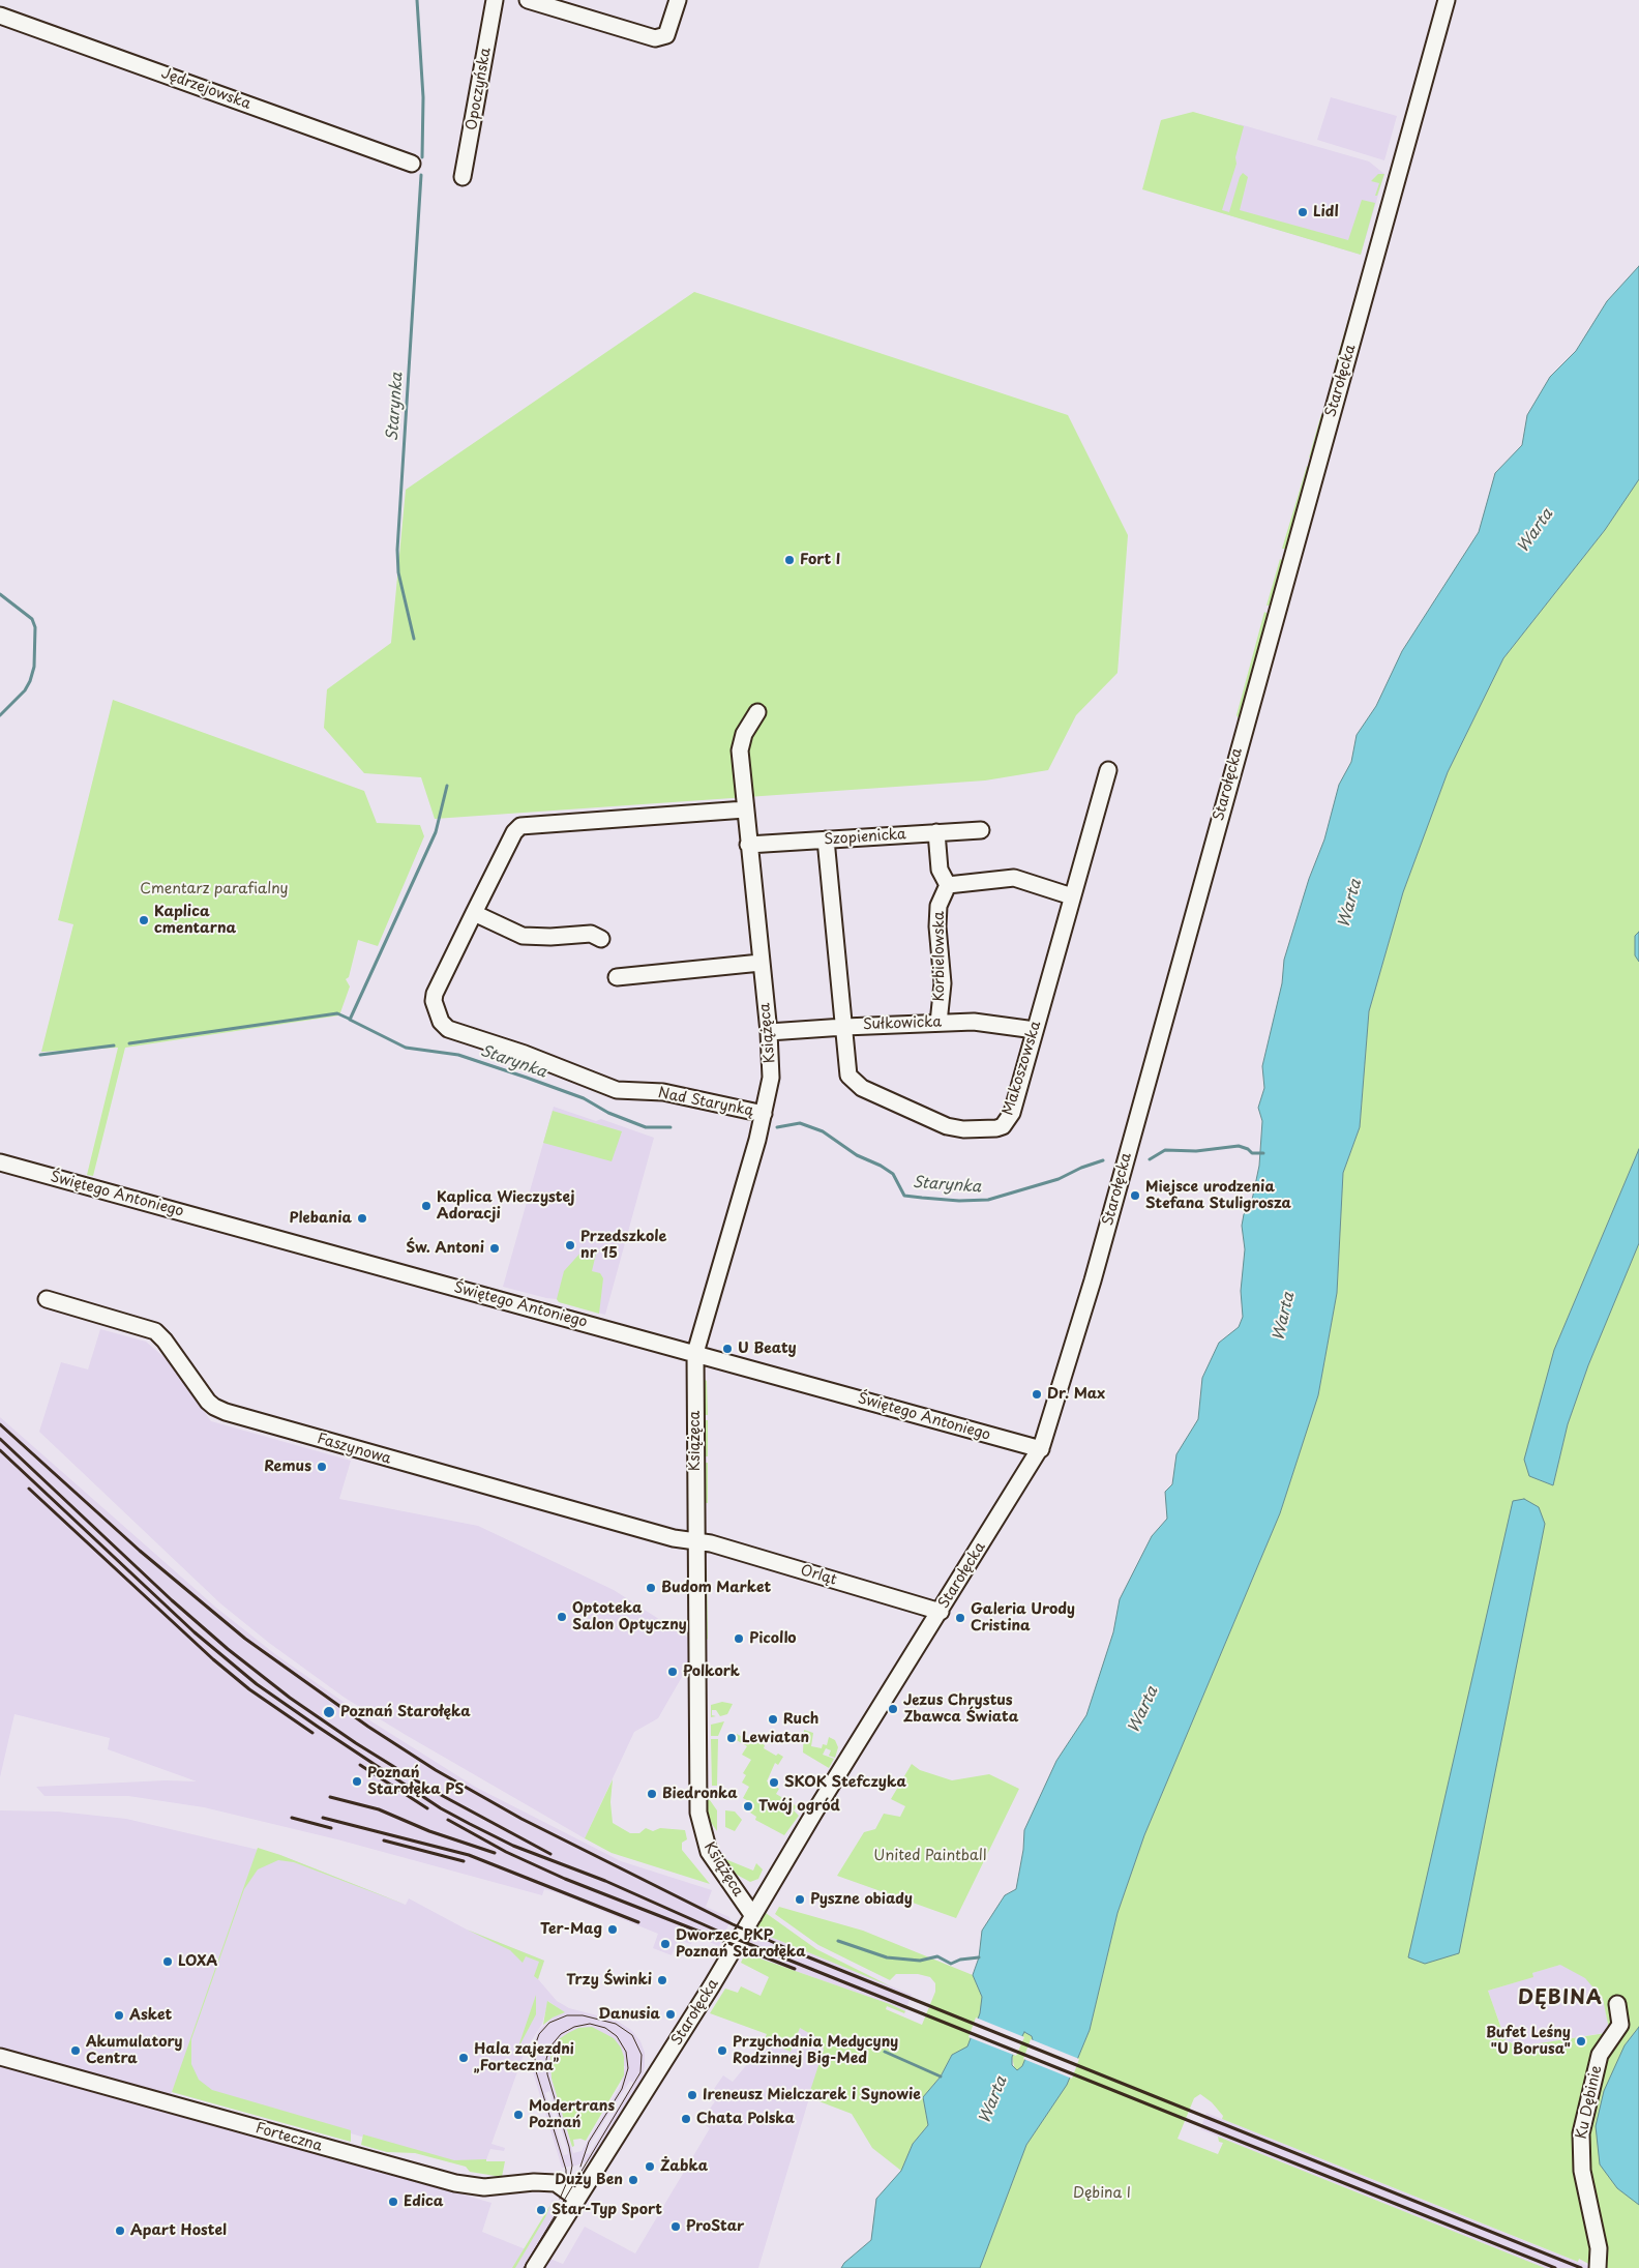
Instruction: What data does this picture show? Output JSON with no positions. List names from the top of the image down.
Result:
{
  "streets": {
    "street": [
      "Jędrzejowska",
      "Opoczyńska",
      "Starołęcka",
      "Szopienicka",
      "Korbielowska",
      "Sułkowicka",
      "Książęca",
      "Makoszowska",
      "Nad Starynką",
      "Świętego Antoniego",
      "Faszynowa",
      "Orląt",
      "Ku Dębinie",
      "Forteczna"
    ]
  },
  "crossings": [
    ["Starołęcka", "Książęca"],
    ["Starołęcka", "Świętego Antoniego"],
    ["Starołęcka", "Orląt"],
    ["Starołęcka", "Forteczna"],
    ["Szopienicka", "Książęca"],
    ["Szopienicka", "Makoszowska"],
    ["Korbielowska", "Sułkowicka"],
    ["Sułkowicka", "Książęca"],
    ["Sułkowicka", "Makoszowska"],
    ["Książęca", "Nad Starynką"],
    ["Książęca", "Świętego Antoniego"],
    ["Książęca", "Faszynowa"],
    ["Książęca", "Orląt"],
    ["Faszynowa", "Orląt"]
  ],
  "districts": ["DĘBINA"],
  "water": ["Starynka", "Warta"],
  "parks": ["Cmentarz parafialny", "United Paintball", "Dębina I"],
  "places": [
    "Lidl",
    "Fort I",
    "Kaplica cmentarna",
    "Miejsce urodzenia Stefana Stuligrosza",
    "Kaplica Wieczystej Adoracji",
    "Plebania",
    "Przedszkole nr 15",
    "Św. Antoni",
    "U Beaty",
    "Dr. Max",
    "Remus",
    "Budom Market",
    "Optoteka Salon Optyczny",
    "Galeria Urody Cristina",
    "Picollo",
    "Polkork",
    "Jezus Chrystus Zbawca Świata",
    "Poznań Starołęka",
    "Ruch",
    "Lewiatan",
    "Poznań Starołęka PS",
    "SKOK Stefczyka",
    "Biedronka",
    "Twój ogród",
    "Pyszne obiady",
    "Ter-Mag",
    "Dworzec PKP Poznań Starołęka",
    "LOXA",
    "Trzy Świnki",
    "Danusia",
    "Asket",
    "Bufet Leśny \"U Borusa\"",
    "Akumulatory Centra",
    "Przychodnia Medycyny Rodzinnej Big-Med",
    "Hala zajezdni „Forteczna”",
    "Ireneusz Mielczarek i Synowie",
    "Modertrans Poznań",
    "Chata Polska",
    "Żabka",
    "Duży Ben",
    "Edica",
    "Star-Typ Sport",
    "ProStar",
    "Apart Hostel"
  ]
}
